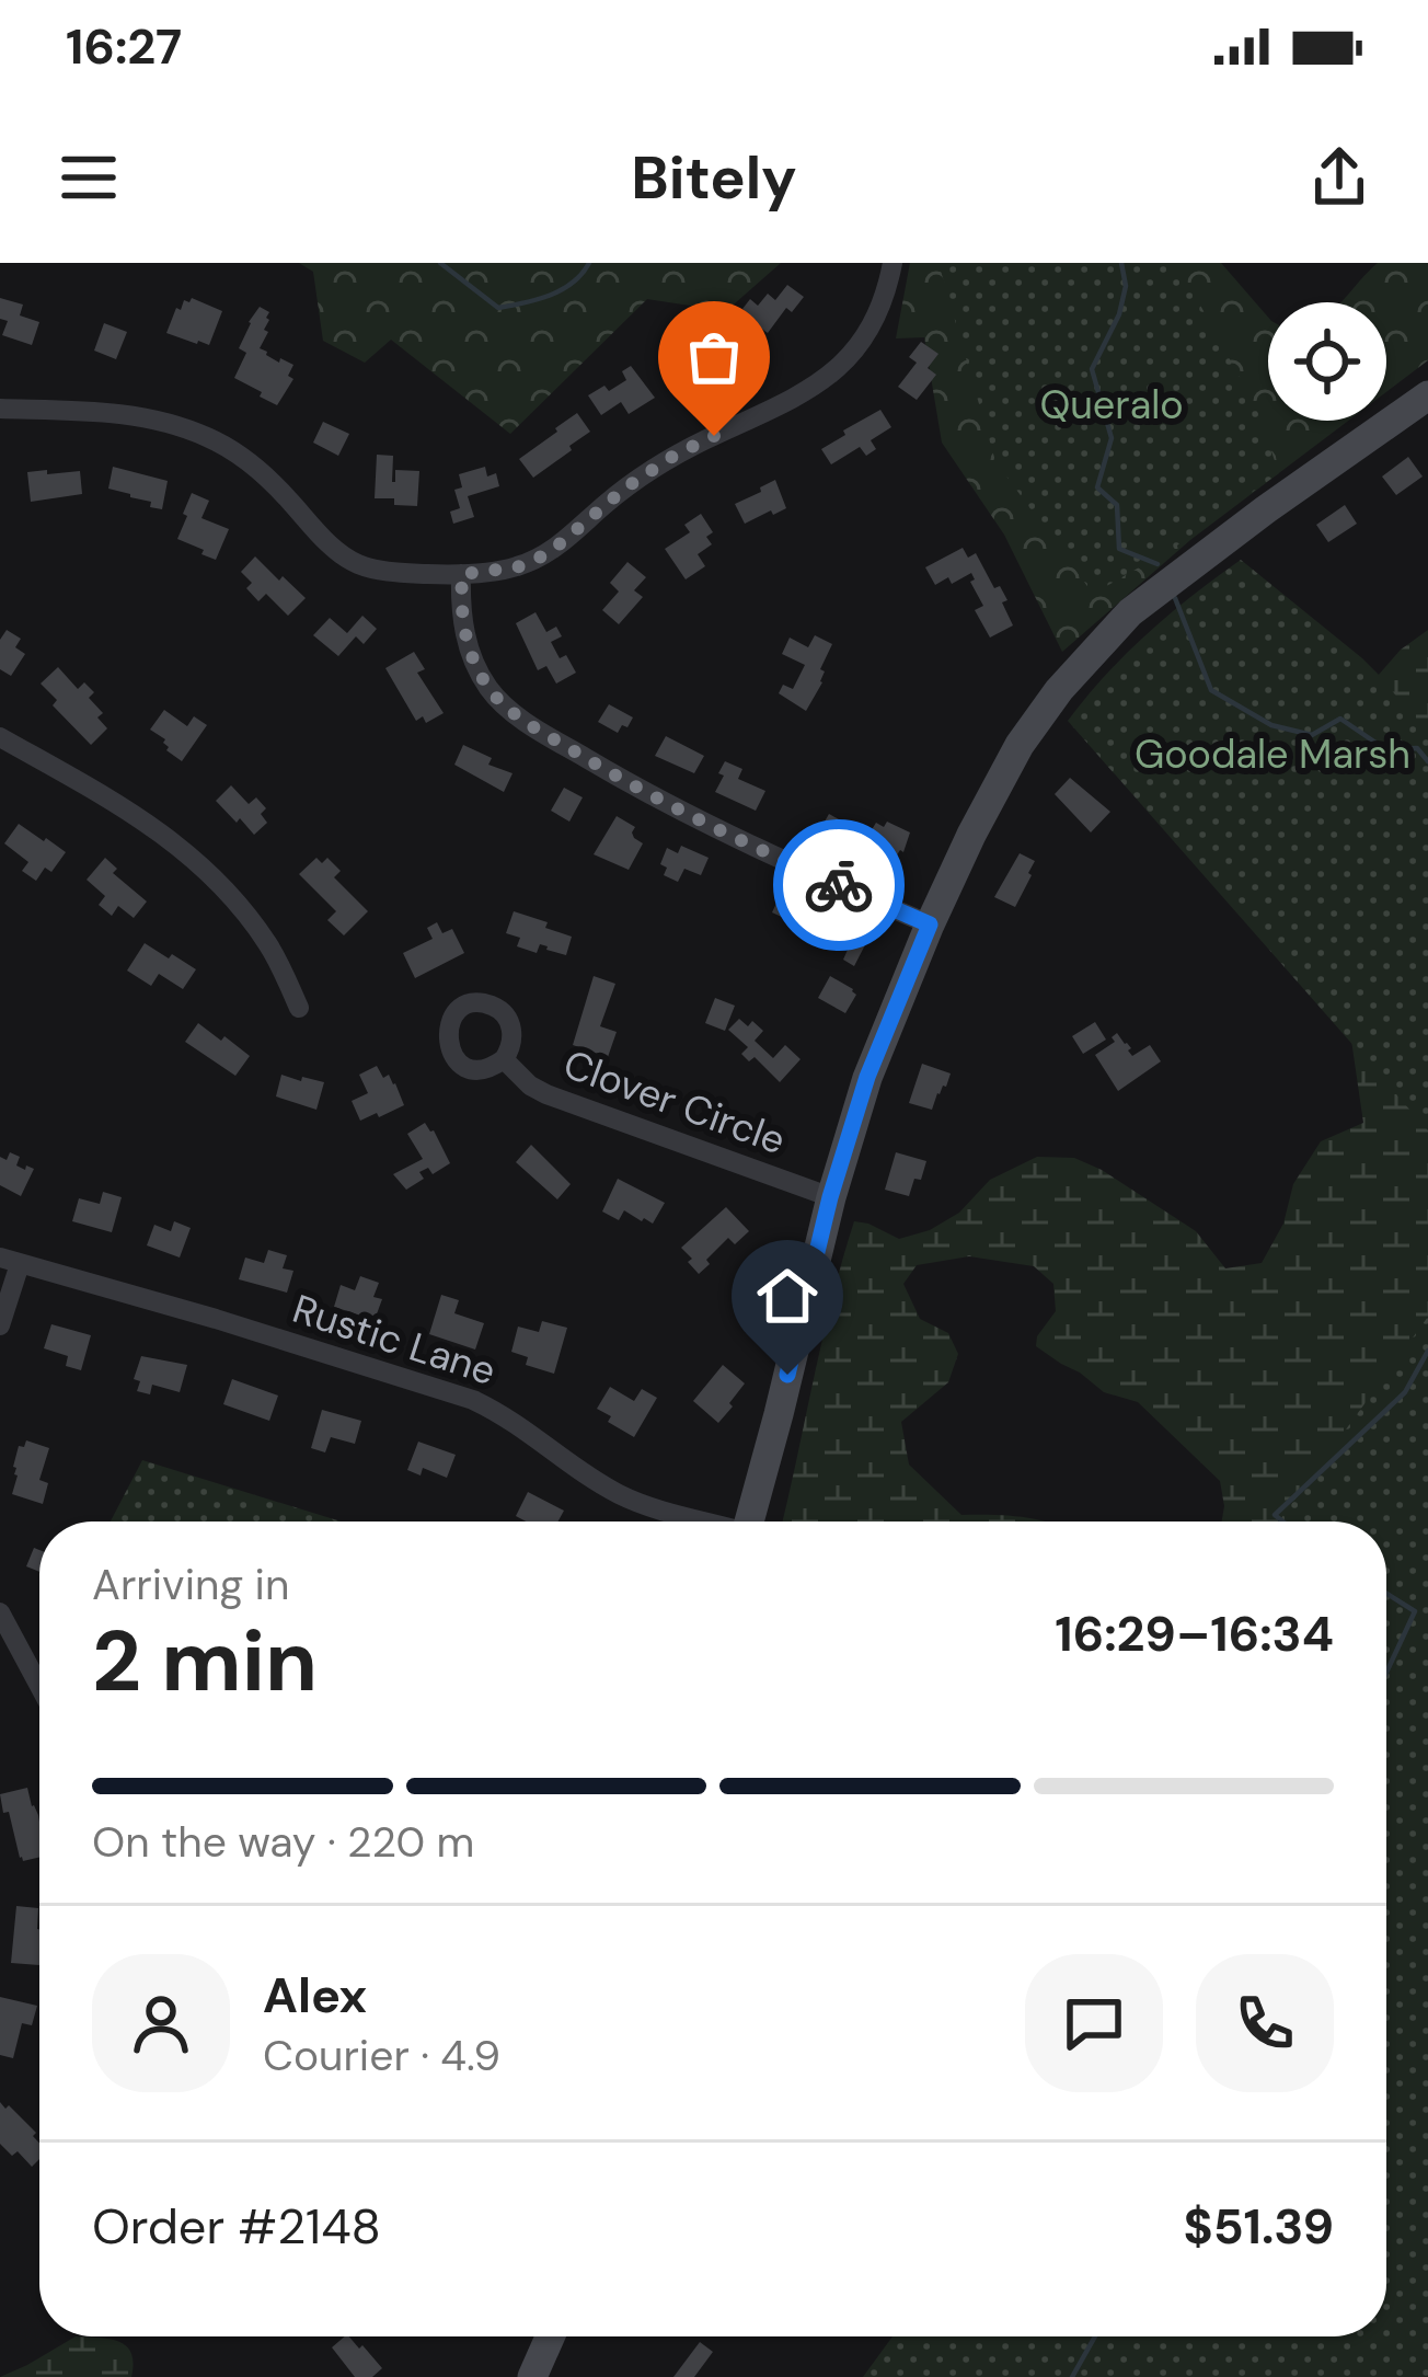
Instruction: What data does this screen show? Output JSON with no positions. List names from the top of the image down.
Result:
{
  "streets": {
    "street": ["Clover Circle", "Rustic Lane"]
  },
  "parks": ["Queralo", "Goodale Marsh"],
  "page": {
    "status": "16:27",
    "header": "Bitely",
    "heading": ["2 min", "Arriving in", "16:29–16:34"],
    "panel": [
      "Alex",
      "Courier · 4.9",
      "Order #2148",
      "$51.39"
    ],
    "bar": "On the way · 220 m"
  }
}
